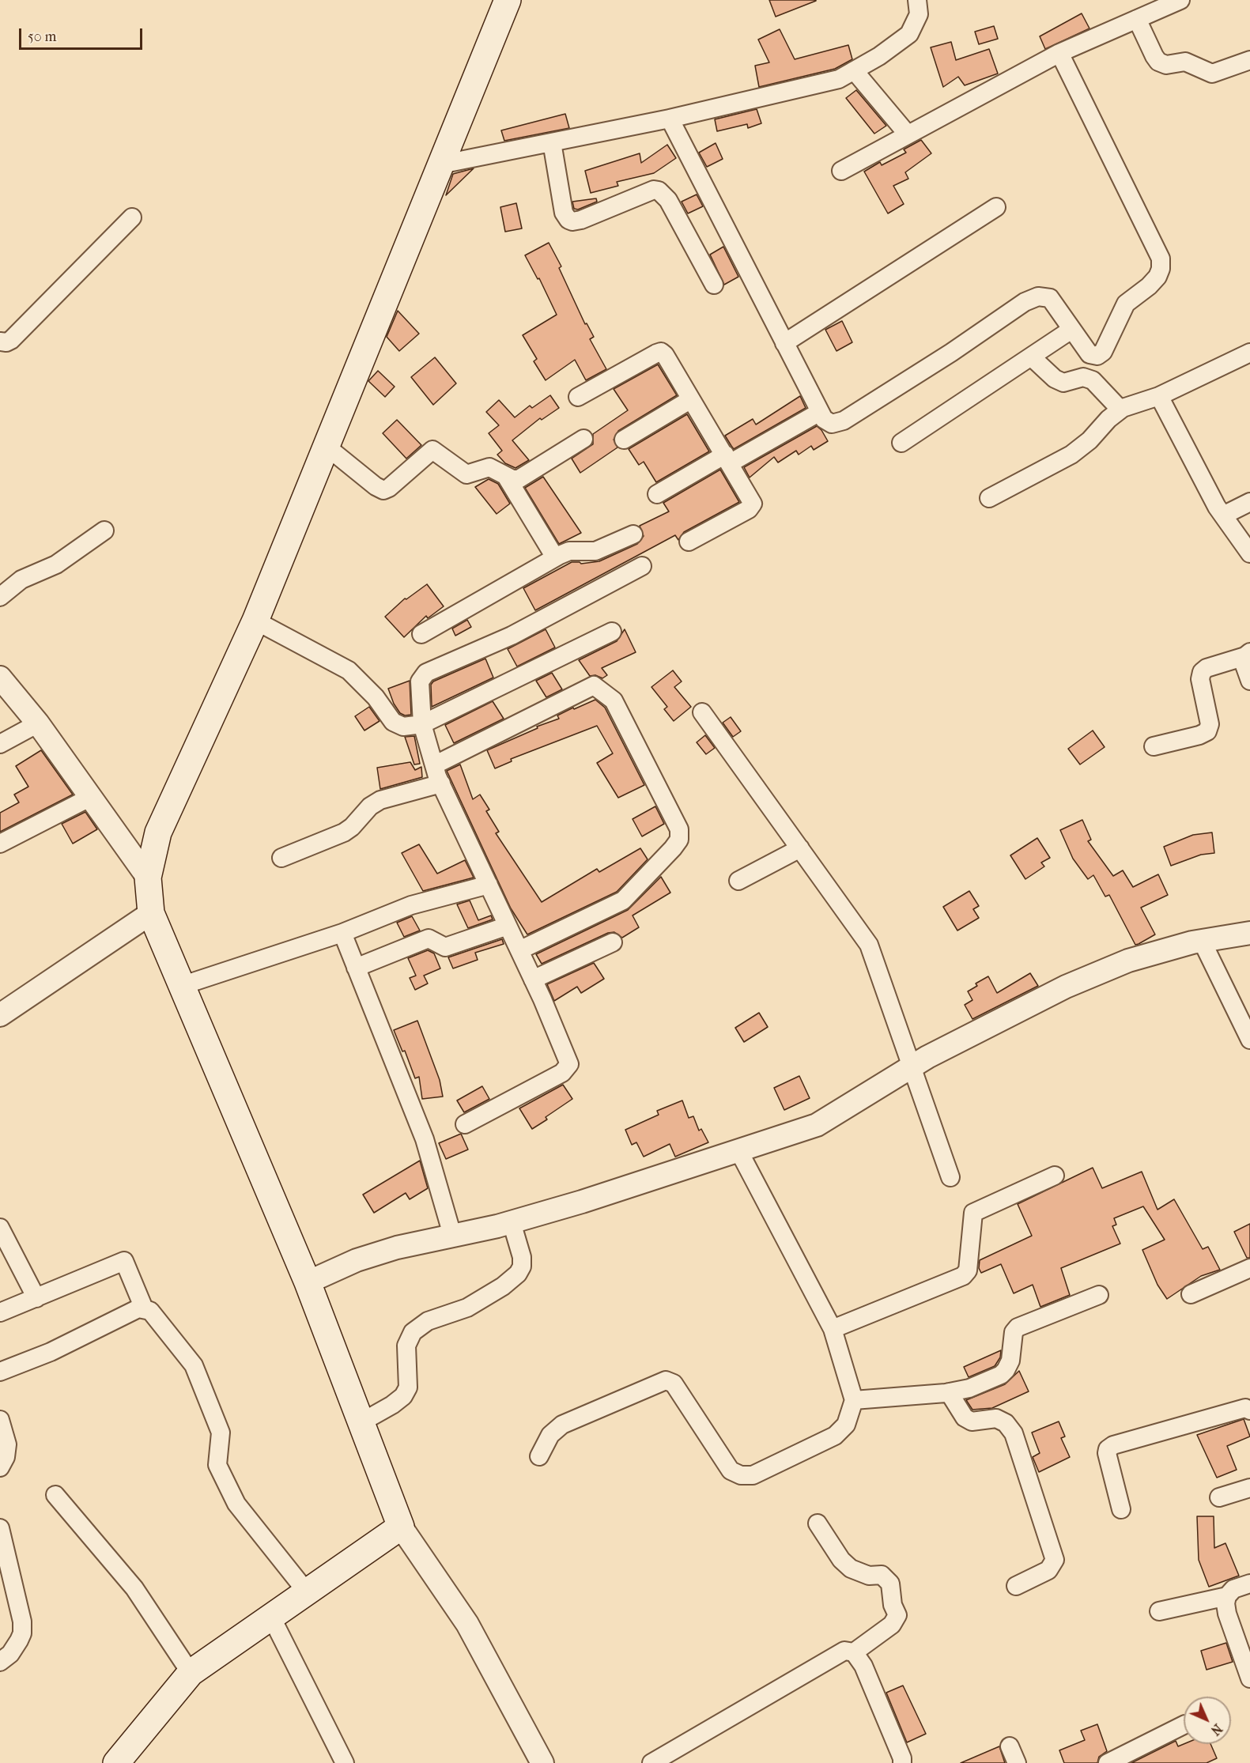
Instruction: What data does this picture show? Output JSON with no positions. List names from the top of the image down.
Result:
{
  "scale_bar": "50 m",
  "north": "bottom right"
}
